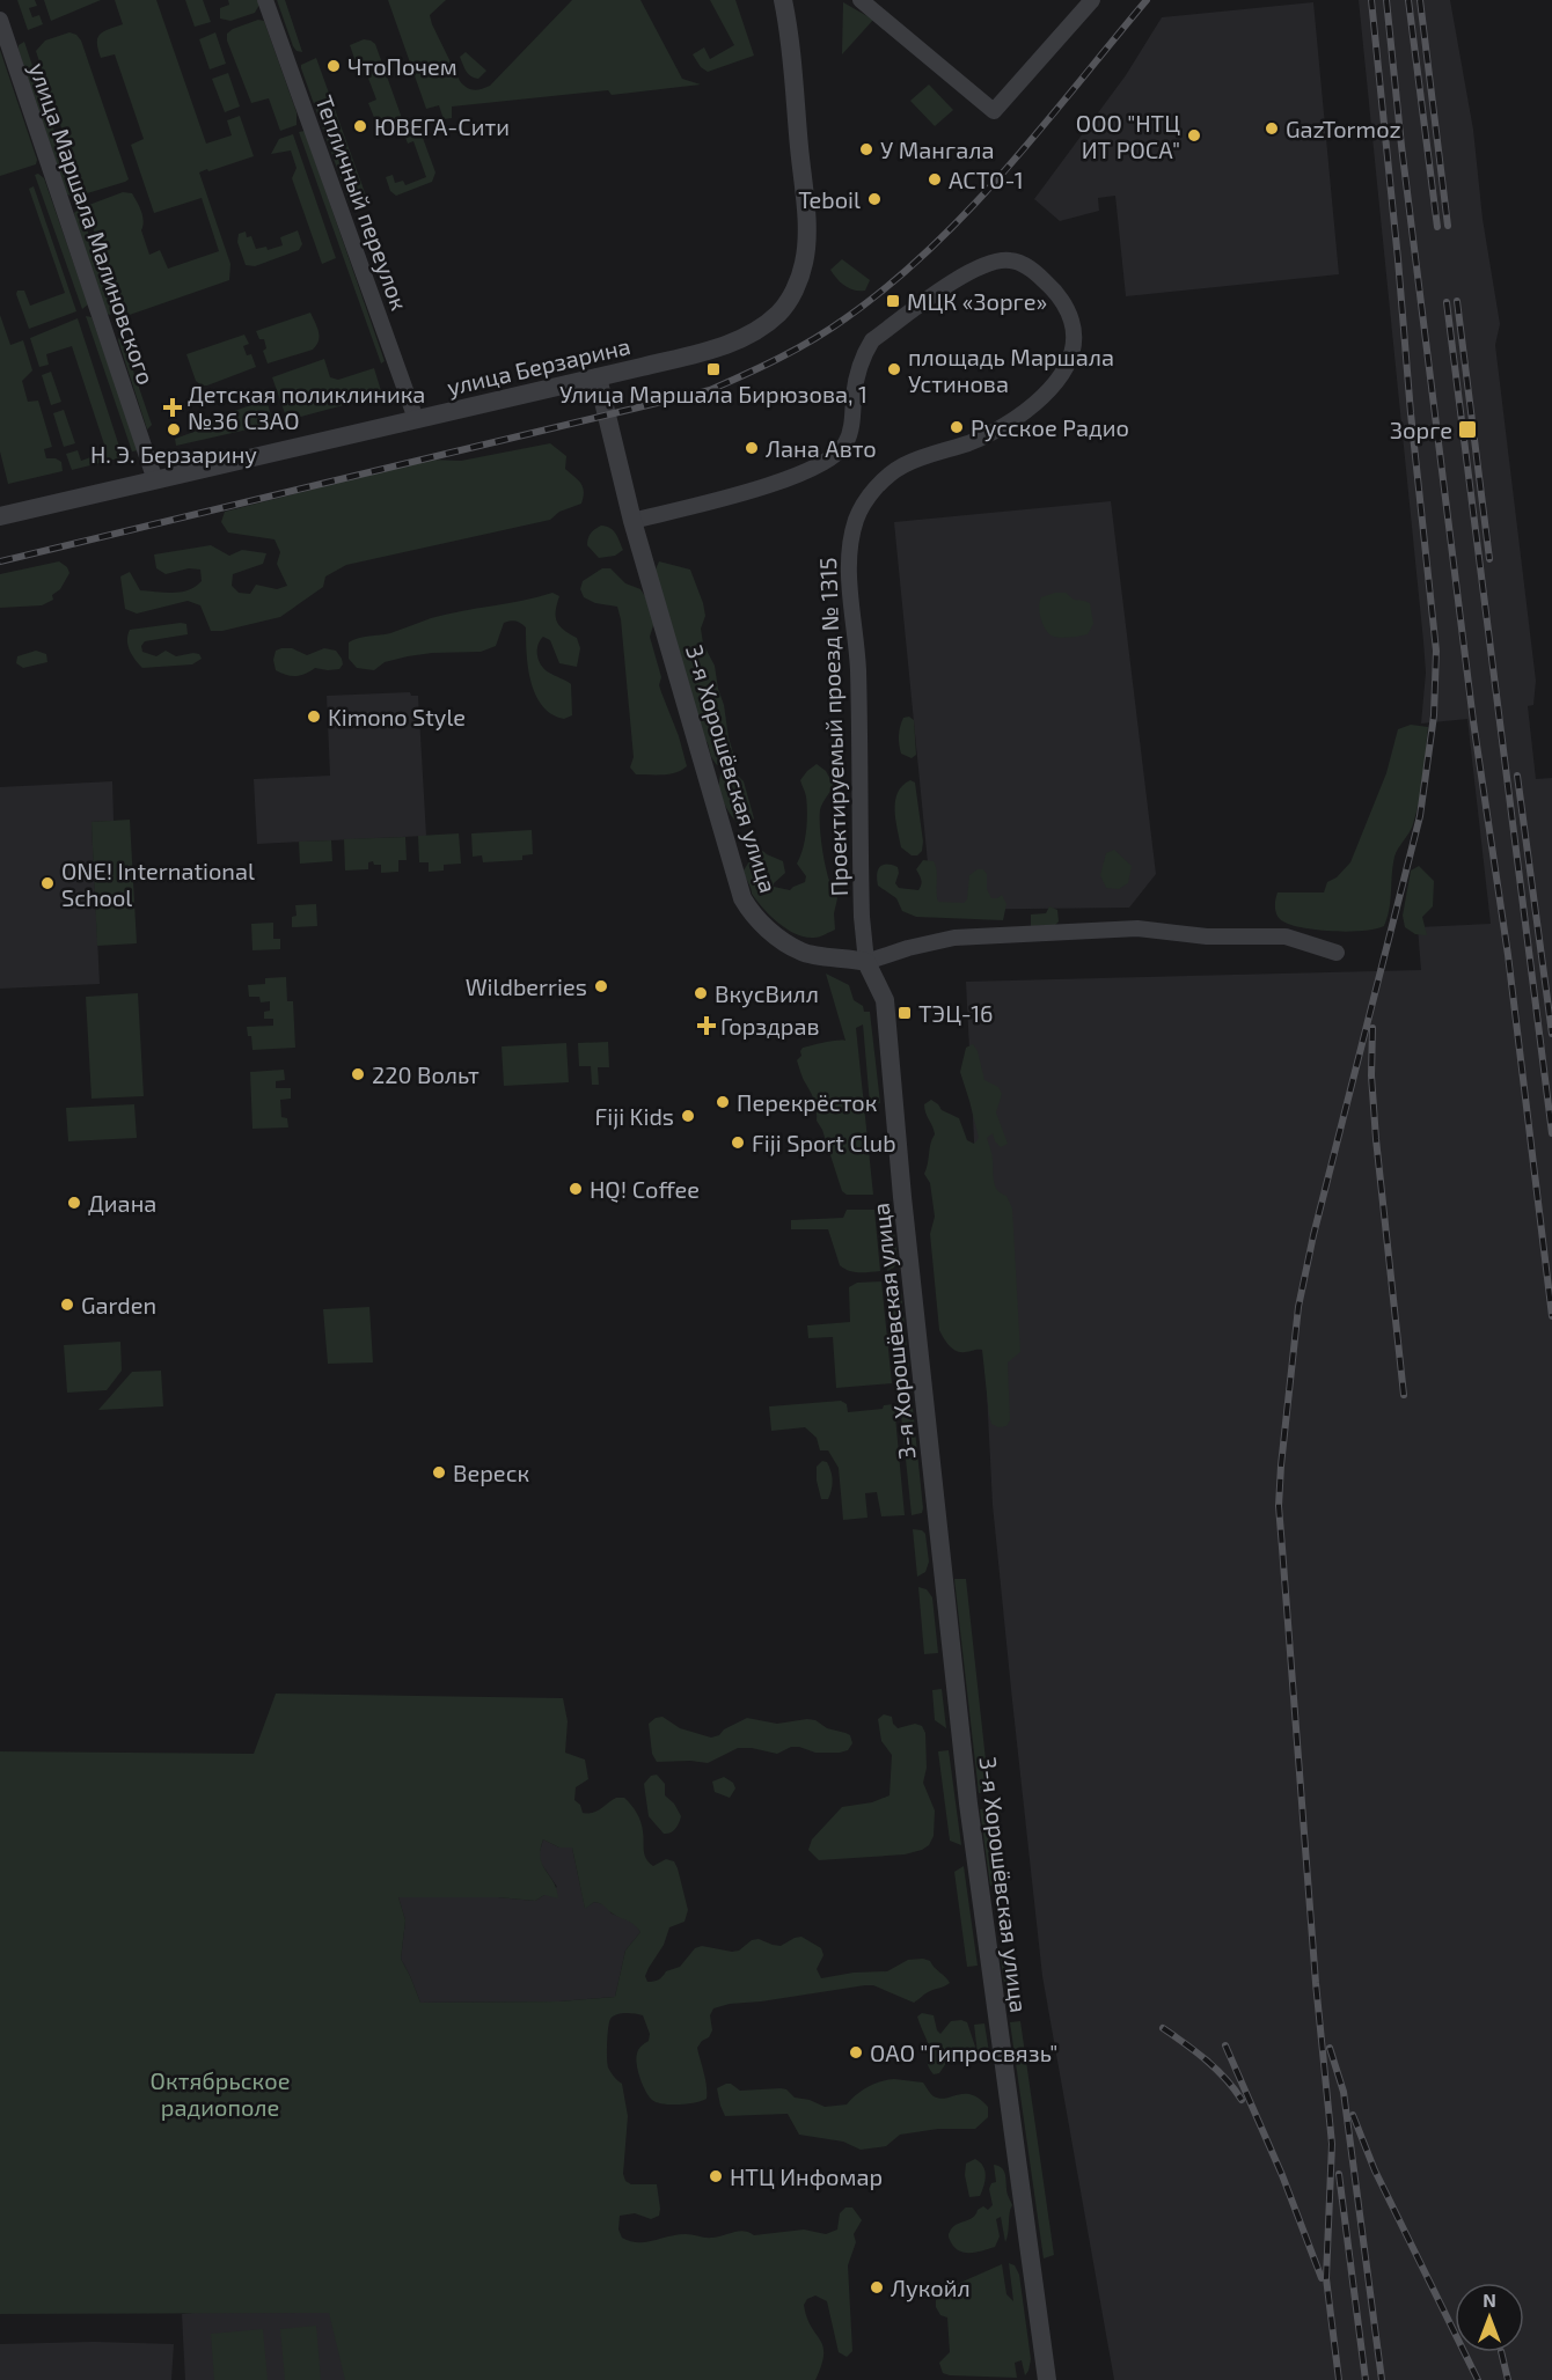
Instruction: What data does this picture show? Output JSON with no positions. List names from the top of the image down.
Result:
{
  "streets": {
    "street": [
      "Тепличный переулок",
      "улица Маршала Малиновского",
      "улица Берзарина",
      "Проектируемый проезд № 1315",
      "3-я Хорошёвская улица"
    ]
  },
  "crossings": [
    ["Тепличный переулок", "улица Берзарина"],
    ["улица Маршала Малиновского", "улица Берзарина"],
    ["улица Берзарина", "3-я Хорошёвская улица"],
    ["Проектируемый проезд № 1315", "3-я Хорошёвская улица"]
  ],
  "parks": ["Октябрьское радиополе"],
  "places": {
    "other": [
      "ЧтоПочем",
      "ЮВЕГА-Сити",
      "GazTormoz",
      "ООО \"НТЦ ИТ РОСА\"",
      "У Мангала",
      "АСТО-1",
      "Teboil",
      "площадь Маршала Устинова",
      "Русское Радио",
      "Н. Э. Берзарину",
      "Лана Авто",
      "Kimono Style",
      "ONE! International School",
      "Wildberries",
      "ВкусВилл",
      "220 Вольт",
      "Перекрёсток",
      "Fiji Kids",
      "Fiji Sport Club",
      "HQ! Coffee",
      "Диана",
      "Garden",
      "Вереск",
      "ОАО \"Гипросвязь\"",
      "НТЦ Инфомар",
      "Лукойл"
    ],
    "transit": [
      "МЦК «Зорге»",
      "Улица Маршала Бирюзова, 1",
      "Зорге",
      "ТЭЦ-16"
    ],
    "health": ["Детская поликлиника №36 СЗАО", "Горздрав"]
  },
  "north": "top"
}
